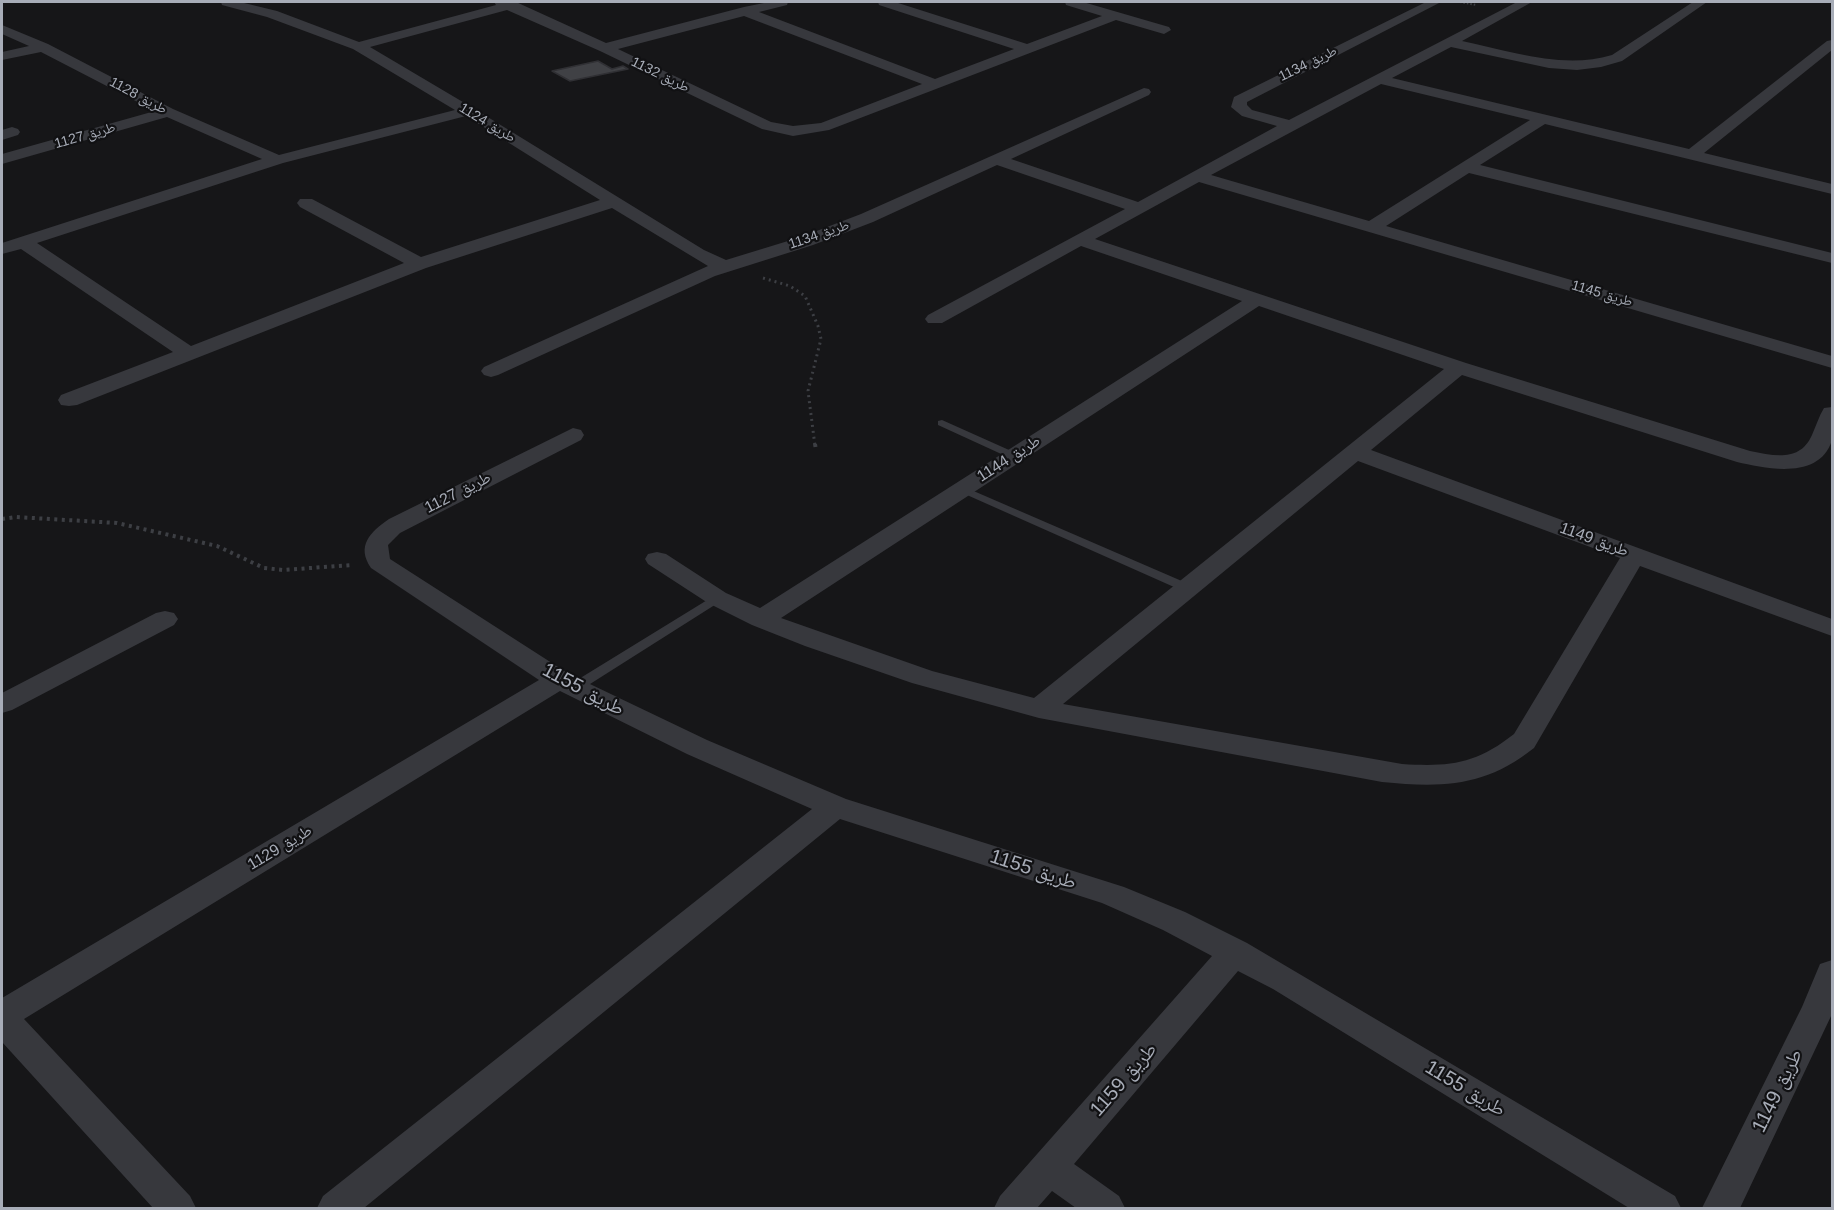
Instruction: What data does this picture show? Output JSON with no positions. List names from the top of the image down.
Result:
{
  "streets": {
    "street": [
      "طريق 1134",
      "طريق 1132",
      "طريق 1128",
      "طريق 1124",
      "طريق 1127",
      "طريق 1145",
      "طريق 1144",
      "طريق 1149",
      "طريق 1155",
      "طريق 1129",
      "طريق 1159"
    ]
  },
  "crossings": [
    ["طريق 1134", "طريق 1124"],
    ["طريق 1128", "طريق 1127"],
    ["طريق 1127", "طريق 1155"],
    ["طريق 1155", "طريق 1129"],
    ["طريق 1155", "طريق 1159"]
  ]
}
